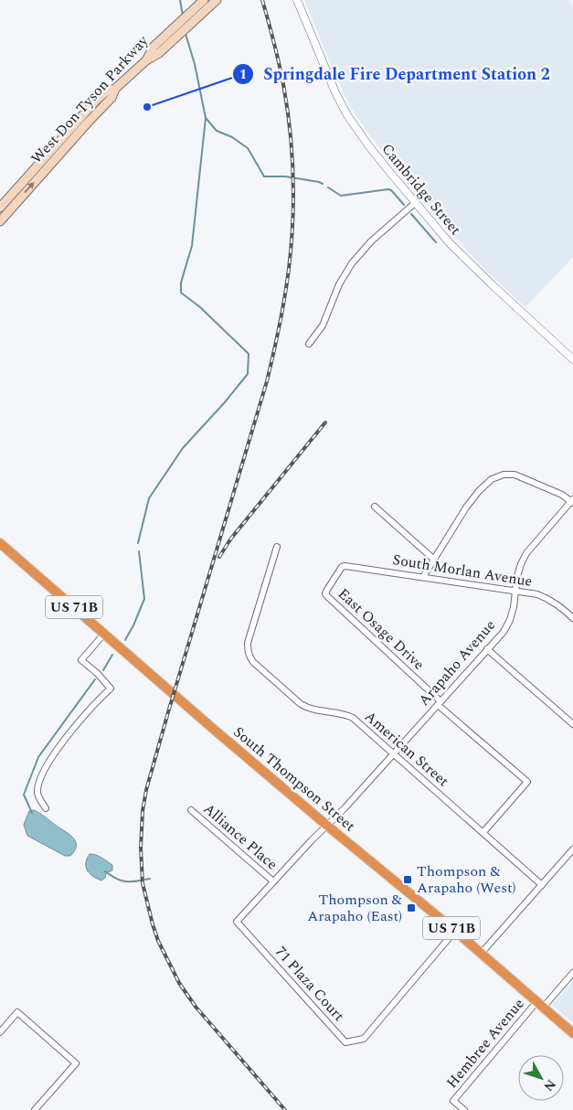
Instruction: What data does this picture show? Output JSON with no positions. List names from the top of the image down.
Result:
{
  "streets": {
    "highway": ["US 71B", "South Thompson Street"],
    "main road": ["West Don Tyson Parkway"],
    "street": [
      "Cambridge Street",
      "South Morlan Avenue",
      "East Osage Drive",
      "Arapaho Avenue",
      "American Street",
      "Alliance Place",
      "71 Plaza Court",
      "Hembree Avenue"
    ]
  },
  "crossings": [
    ["South Morlan Avenue", "East Osage Drive"],
    ["South Morlan Avenue", "Arapaho Avenue"],
    ["East Osage Drive", "Arapaho Avenue"],
    ["East Osage Drive", "American Street"],
    ["Arapaho Avenue", "American Street"],
    ["Arapaho Avenue", "South Thompson Street"],
    ["Arapaho Avenue", "71 Plaza Court"],
    ["South Thompson Street", "71 Plaza Court"],
    ["South Thompson Street", "Hembree Avenue"],
    ["Alliance Place", "71 Plaza Court"]
  ],
  "places": {
    "other": ["Springdale Fire Department Station 2"],
    "transit": ["Thompson & Arapaho (West)", "Thompson & Arapaho (East)"]
  },
  "north": "bottom right"
}
